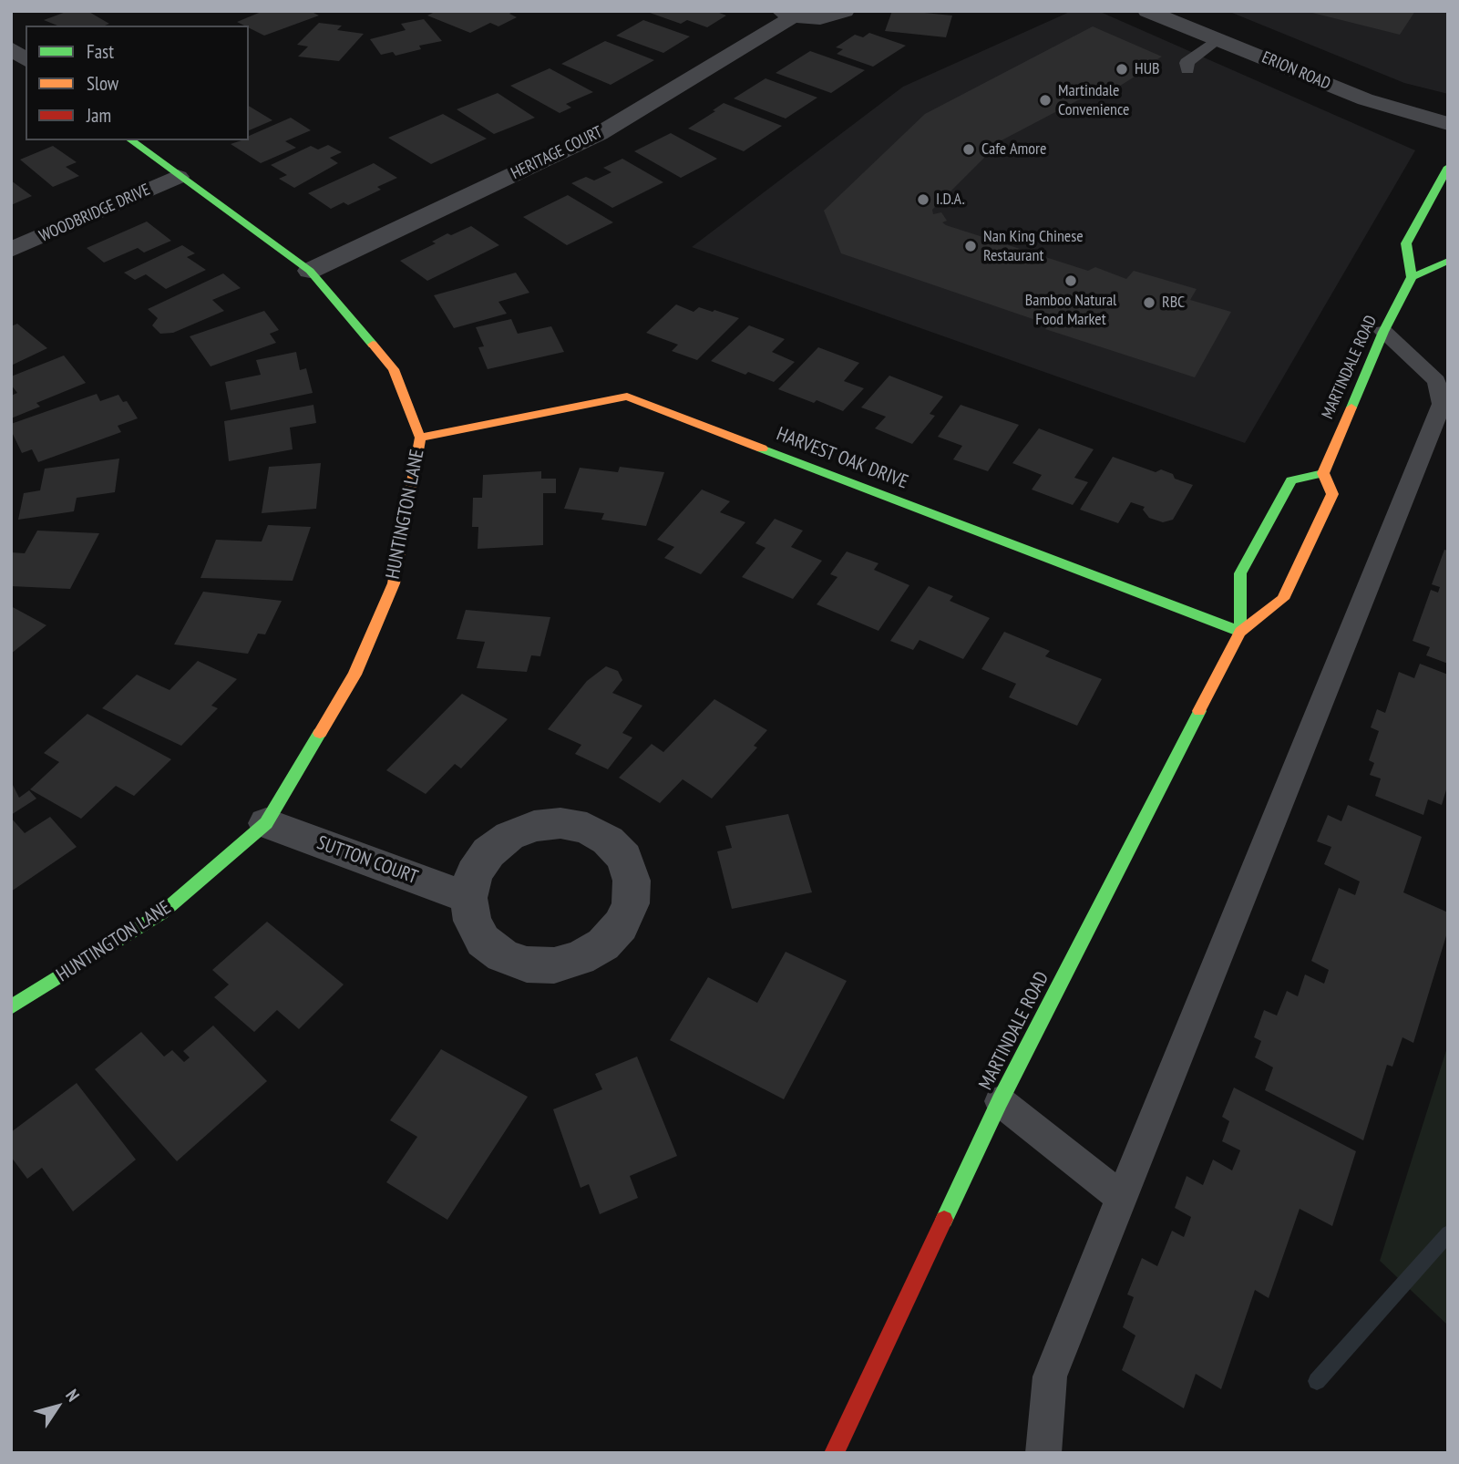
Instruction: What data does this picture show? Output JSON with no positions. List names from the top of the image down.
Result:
{
  "streets": {
    "street": [
      "ERION ROAD",
      "HERITAGE COURT",
      "WOODBRIDGE DRIVE",
      "MARTINDALE ROAD",
      "HARVEST OAK DRIVE",
      "HUNTINGTON LANE",
      "SUTTON COURT"
    ]
  },
  "crossings": [
    ["HERITAGE COURT", "HUNTINGTON LANE"],
    ["WOODBRIDGE DRIVE", "HUNTINGTON LANE"],
    ["MARTINDALE ROAD", "HARVEST OAK DRIVE"],
    ["HARVEST OAK DRIVE", "HUNTINGTON LANE"],
    ["HUNTINGTON LANE", "SUTTON COURT"]
  ],
  "places": [
    "HUB",
    "Martindale Convenience",
    "Cafe Amore",
    "I.D.A.",
    "Nan King Chinese Restaurant",
    "Bamboo Natural Food Market",
    "RBC"
  ],
  "legend": ["Fast", "Slow", "Jam"],
  "north": "top right"
}
